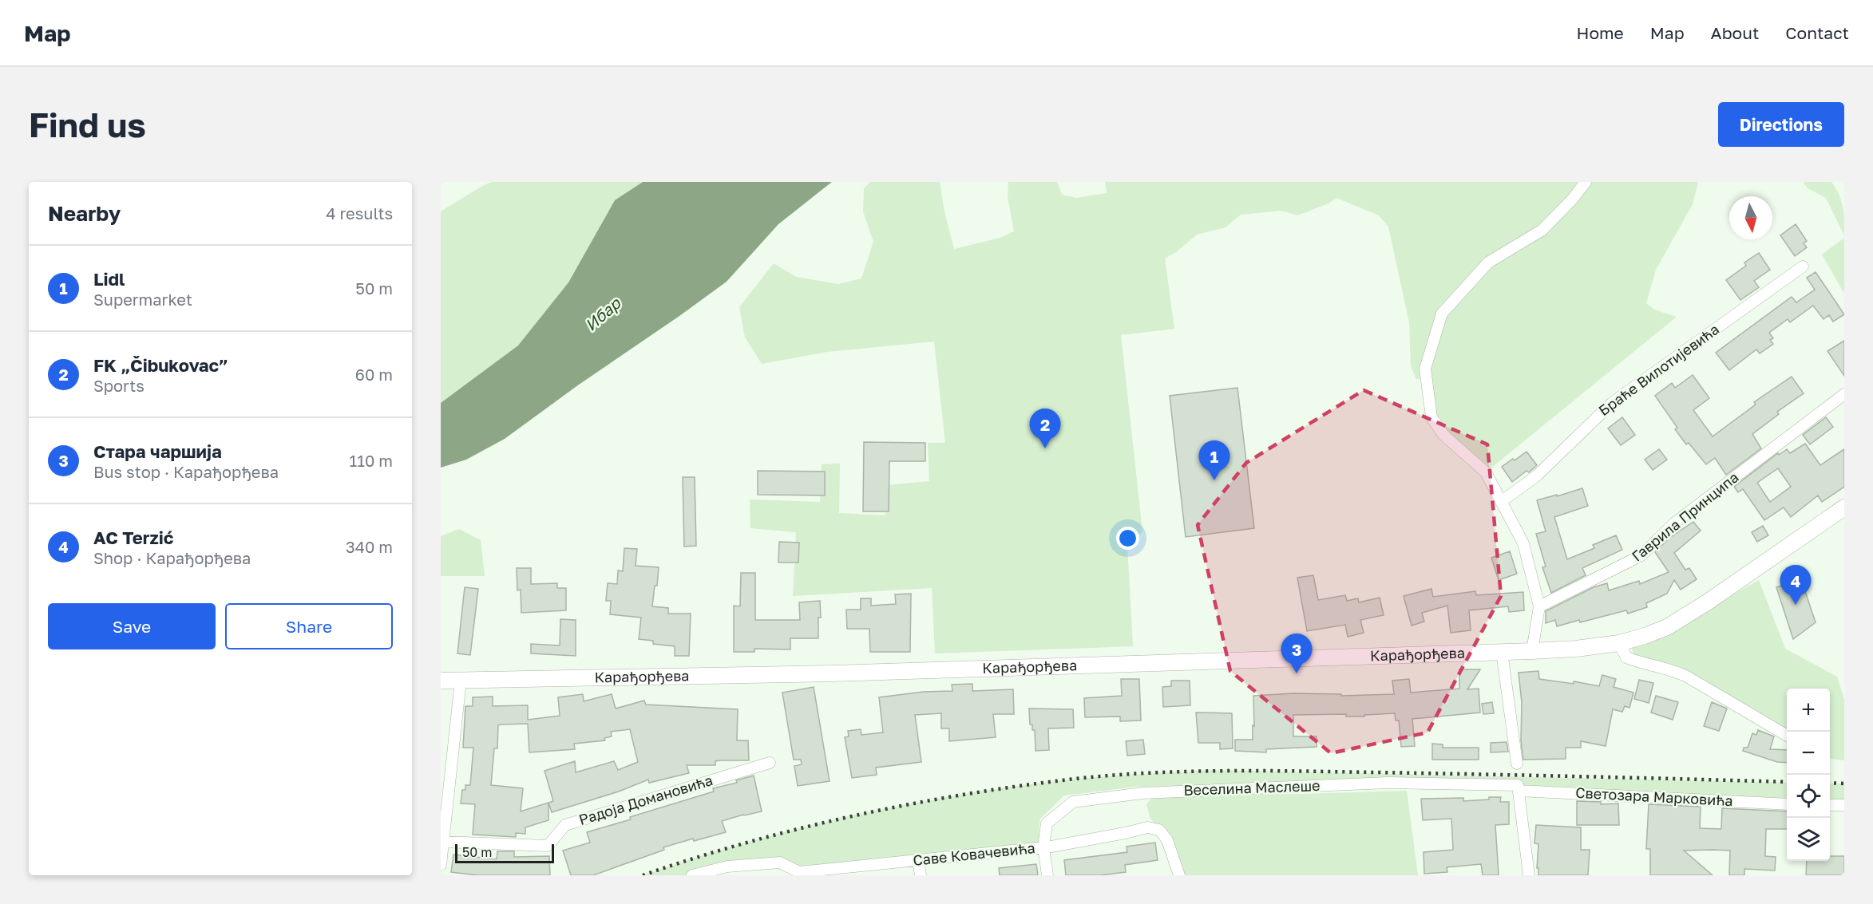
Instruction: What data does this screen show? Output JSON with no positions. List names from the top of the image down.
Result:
{
  "streets": {
    "street": [
      "Браће Вилотијевића",
      "Гаврила Принципа",
      "Карађорђева",
      "Веселина Маслеше",
      "Светозара Марковића",
      "Радоја Домановића",
      "Саве Ковачевића"
    ]
  },
  "crossings": [
    ["Веселина Маслеше", "Светозара Марковића"],
    ["Веселина Маслеше", "Саве Ковачевића"]
  ],
  "water": ["Ибар"],
  "scale_bar": "50 m",
  "north": "bottom",
  "page": {
    "header": "Map",
    "nav": [
      "Home",
      "Map",
      "About",
      "Contact"
    ],
    "buttons": [
      "Directions",
      ["Save", "Share"]
    ],
    "title": "Find us",
    "heading": ["Nearby", "4 results"],
    "list": [
      {
        "mark": "1",
        "name": "Lidl",
        "note": "Supermarket",
        "value": "50 m"
      },
      {
        "mark": "2",
        "name": "FK „Čibukovac”",
        "note": "Sports",
        "value": "60 m"
      },
      {
        "mark": "3",
        "name": "Стара чаршија",
        "note": "Bus stop · Карађорђева",
        "value": "110 m"
      },
      {
        "mark": "4",
        "name": "AC Terzić",
        "note": "Shop · Карађорђева",
        "value": "340 m"
      }
    ],
    "pins": [
      "2",
      "1",
      "4",
      "3"
    ],
    "map_buttons": ["+", "−"],
    "scale": "50 m"
  }
}
